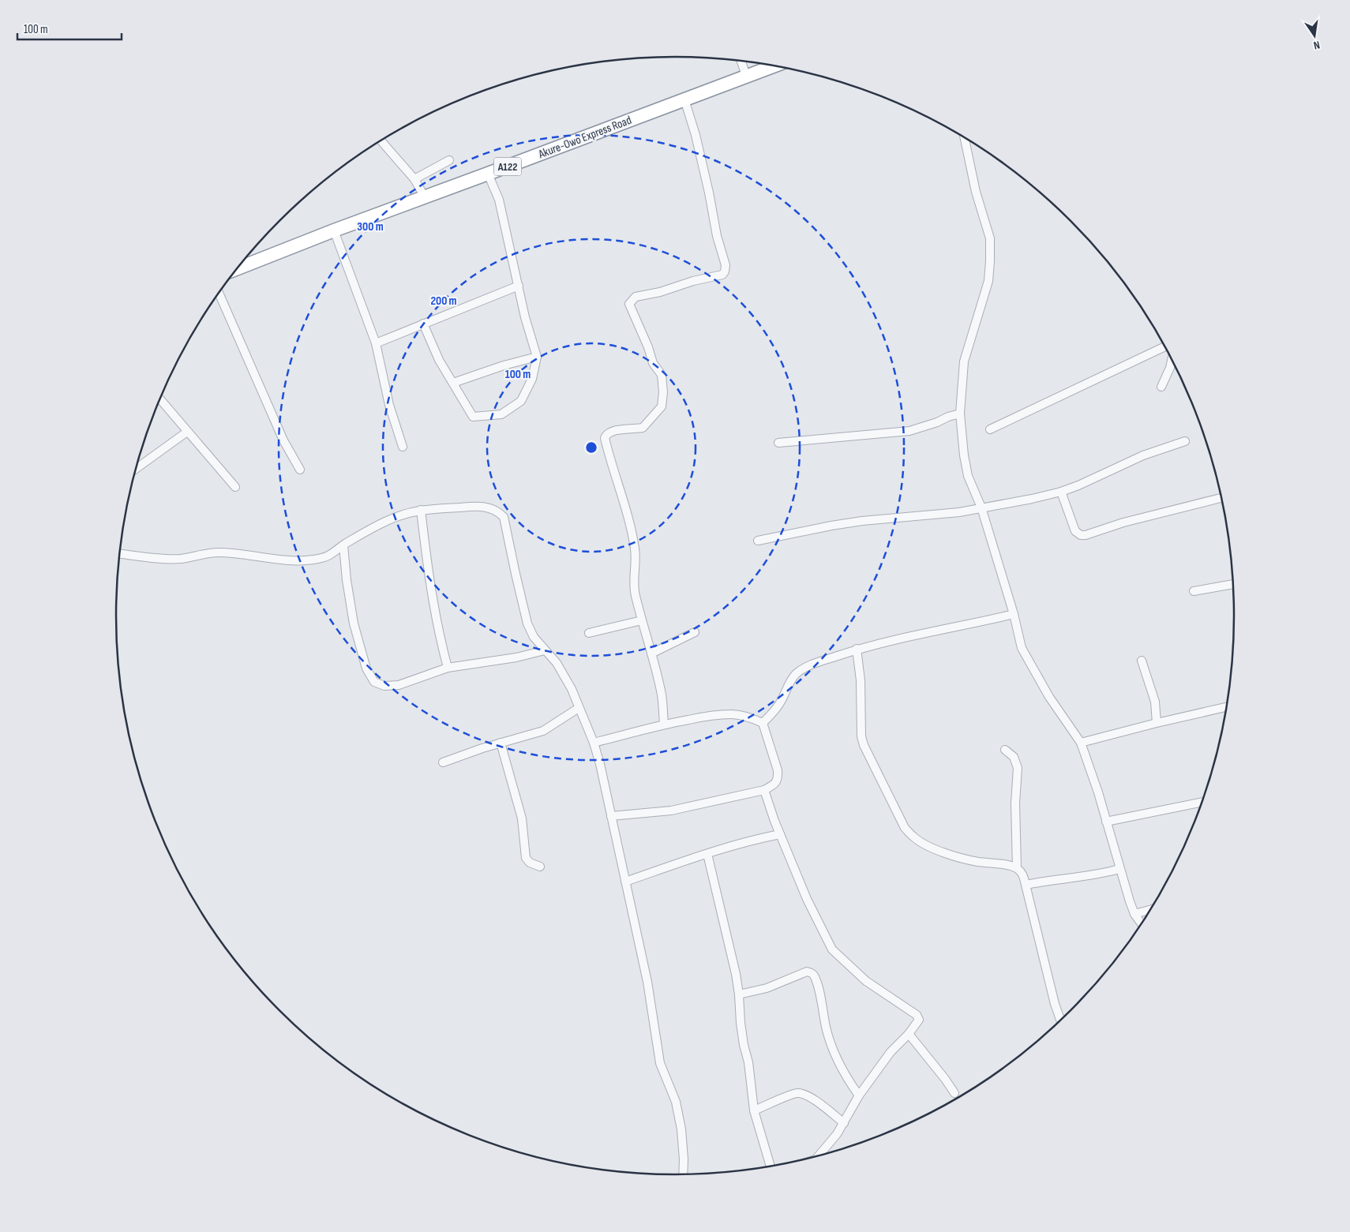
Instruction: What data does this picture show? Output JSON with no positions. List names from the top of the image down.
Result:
{
  "streets": {
    "highway": ["Akure-Owo Express Road", "A122"]
  },
  "scale_bar": "100 m",
  "north": "bottom",
  "rings": ["300 m", "200 m", "100 m"]
}
